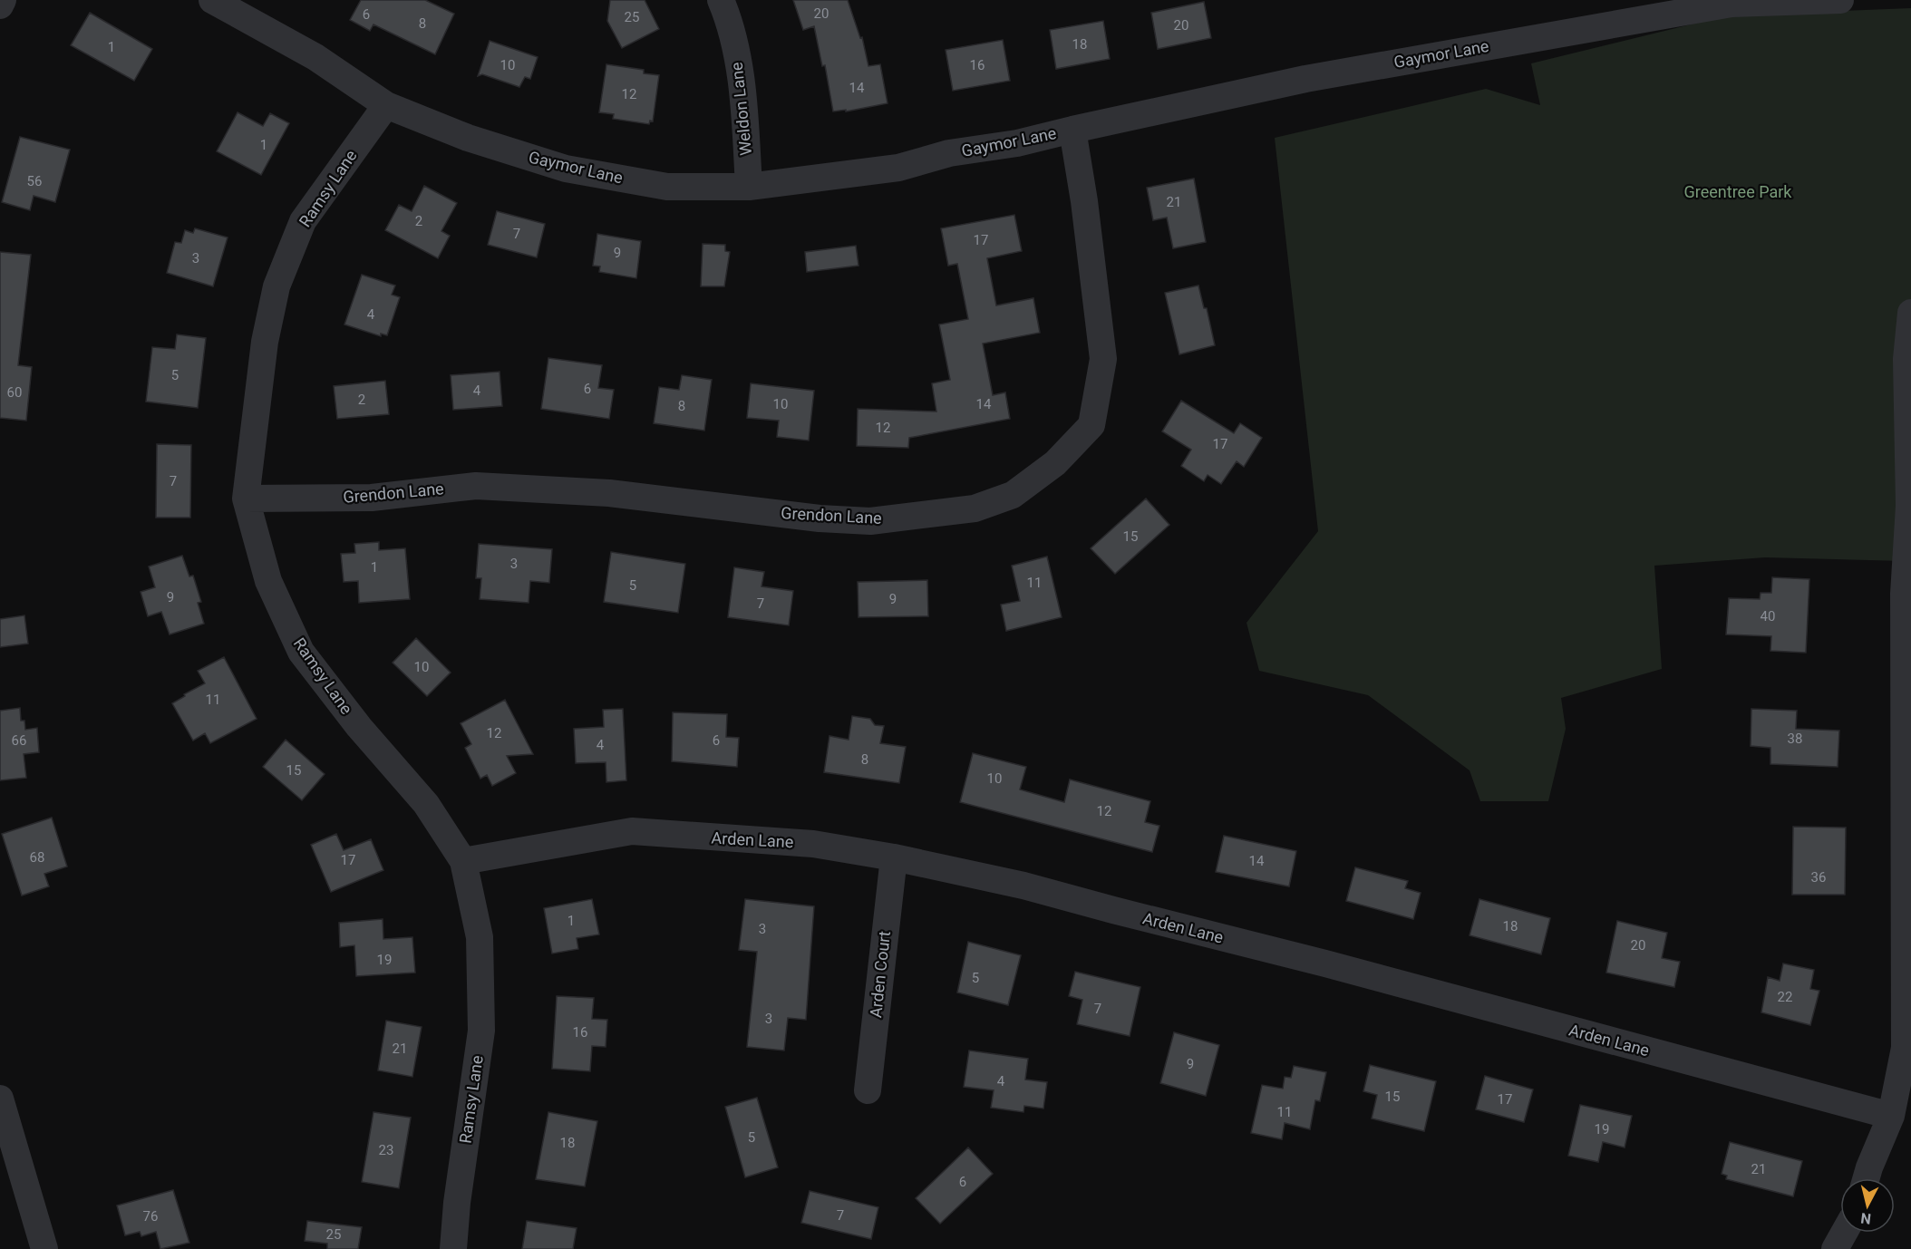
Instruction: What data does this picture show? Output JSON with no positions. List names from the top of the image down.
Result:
{
  "streets": {
    "street": [
      "Gaymor Lane",
      "Weldon Lane",
      "Ramsy Lane",
      "Grendon Lane",
      "Arden Lane",
      "Arden Court"
    ]
  },
  "crossings": [
    ["Gaymor Lane", "Weldon Lane"],
    ["Gaymor Lane", "Ramsy Lane"],
    ["Gaymor Lane", "Grendon Lane"],
    ["Ramsy Lane", "Grendon Lane"],
    ["Ramsy Lane", "Arden Lane"],
    ["Arden Lane", "Arden Court"]
  ],
  "parks": ["Greentree Park"],
  "house_numbers": [
    "20",
    "6",
    "25",
    "8",
    "20",
    "18",
    "1",
    "10",
    "16",
    "14",
    "12",
    "1",
    "56",
    "21",
    "2",
    "7",
    "17",
    "9",
    "3",
    "4",
    "5",
    "6",
    "4",
    "60",
    "2",
    "10",
    "14",
    "8",
    "12",
    "17",
    "7",
    "15",
    "3",
    "1",
    "11",
    "5",
    "9",
    "9",
    "7",
    "40",
    "10",
    "11",
    "12",
    "38",
    "66",
    "6",
    "4",
    "8",
    "15",
    "10",
    "12",
    "68",
    "17",
    "14",
    "36",
    "1",
    "18",
    "3",
    "20",
    "19",
    "5",
    "22",
    "7",
    "3",
    "16",
    "21",
    "9",
    "4",
    "15",
    "17",
    "11",
    "19",
    "5",
    "18",
    "23",
    "21",
    "6",
    "7",
    "76",
    "25"
  ],
  "north": "bottom"
}
